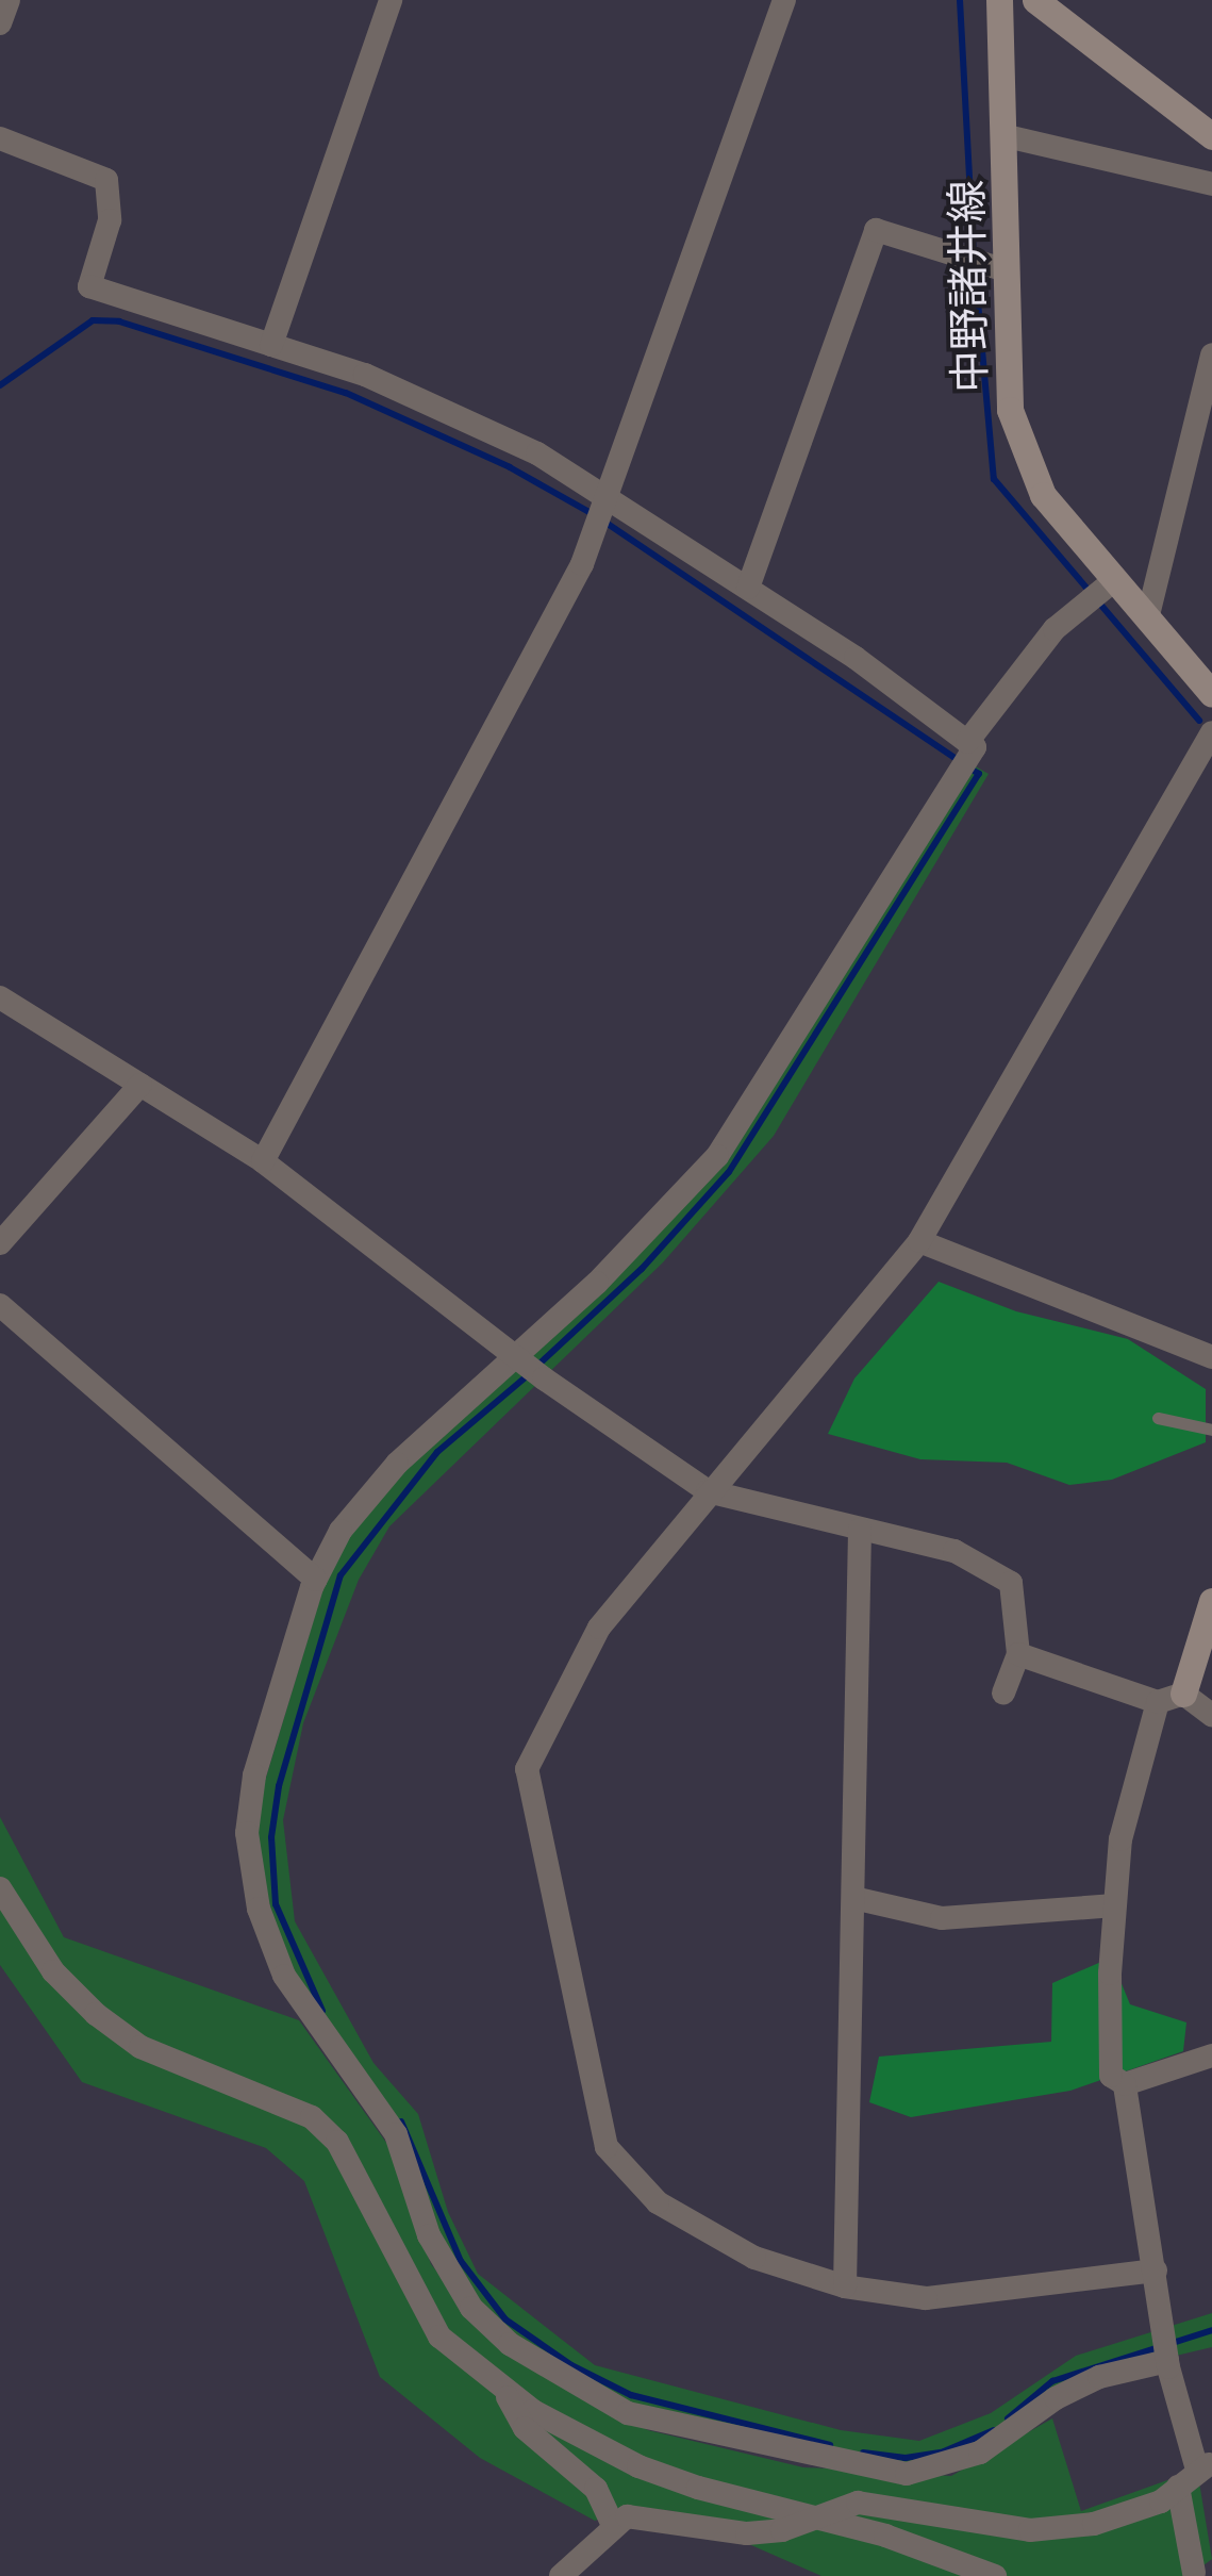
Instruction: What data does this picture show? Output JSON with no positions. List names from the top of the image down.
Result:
{
  "streets": {
    "main road": ["中野諸井線"]
  }
}
